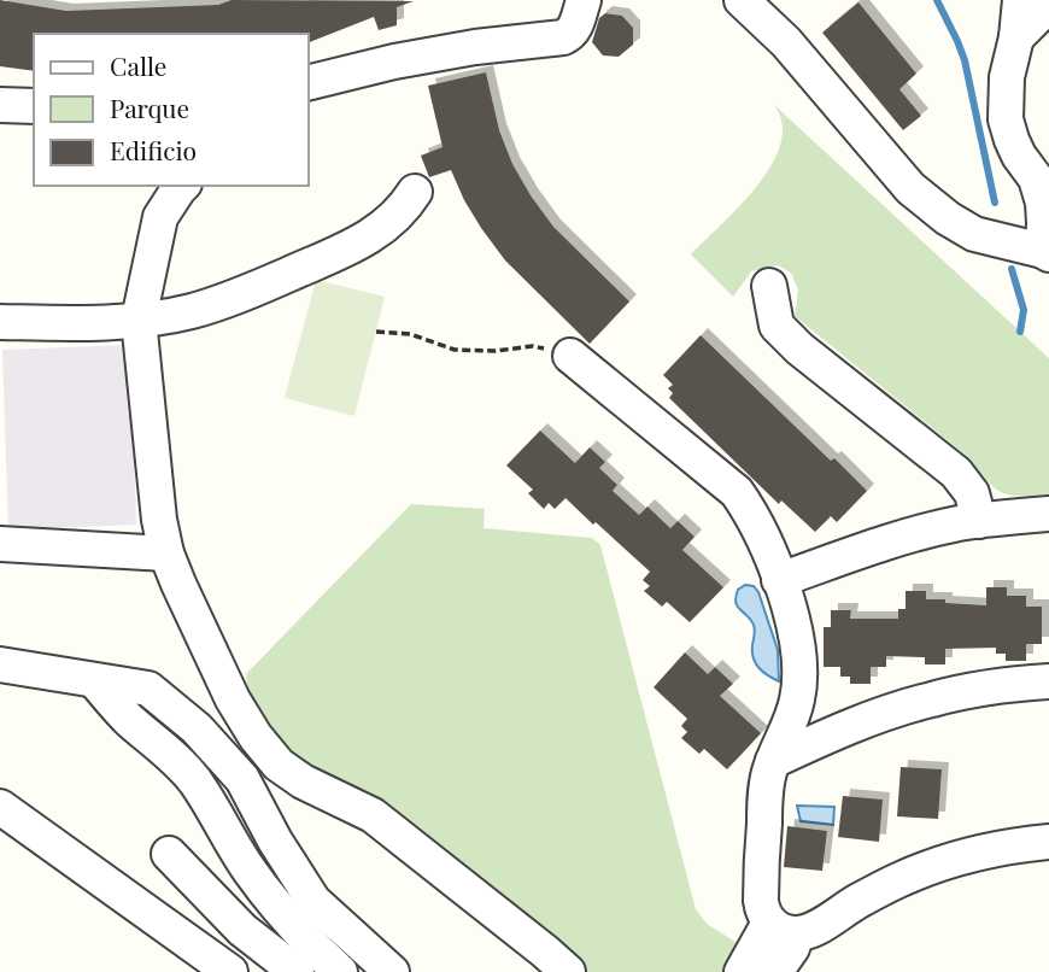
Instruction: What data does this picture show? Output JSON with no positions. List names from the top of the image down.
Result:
{
  "legend": ["Calle", "Parque", "Edificio"]
}
